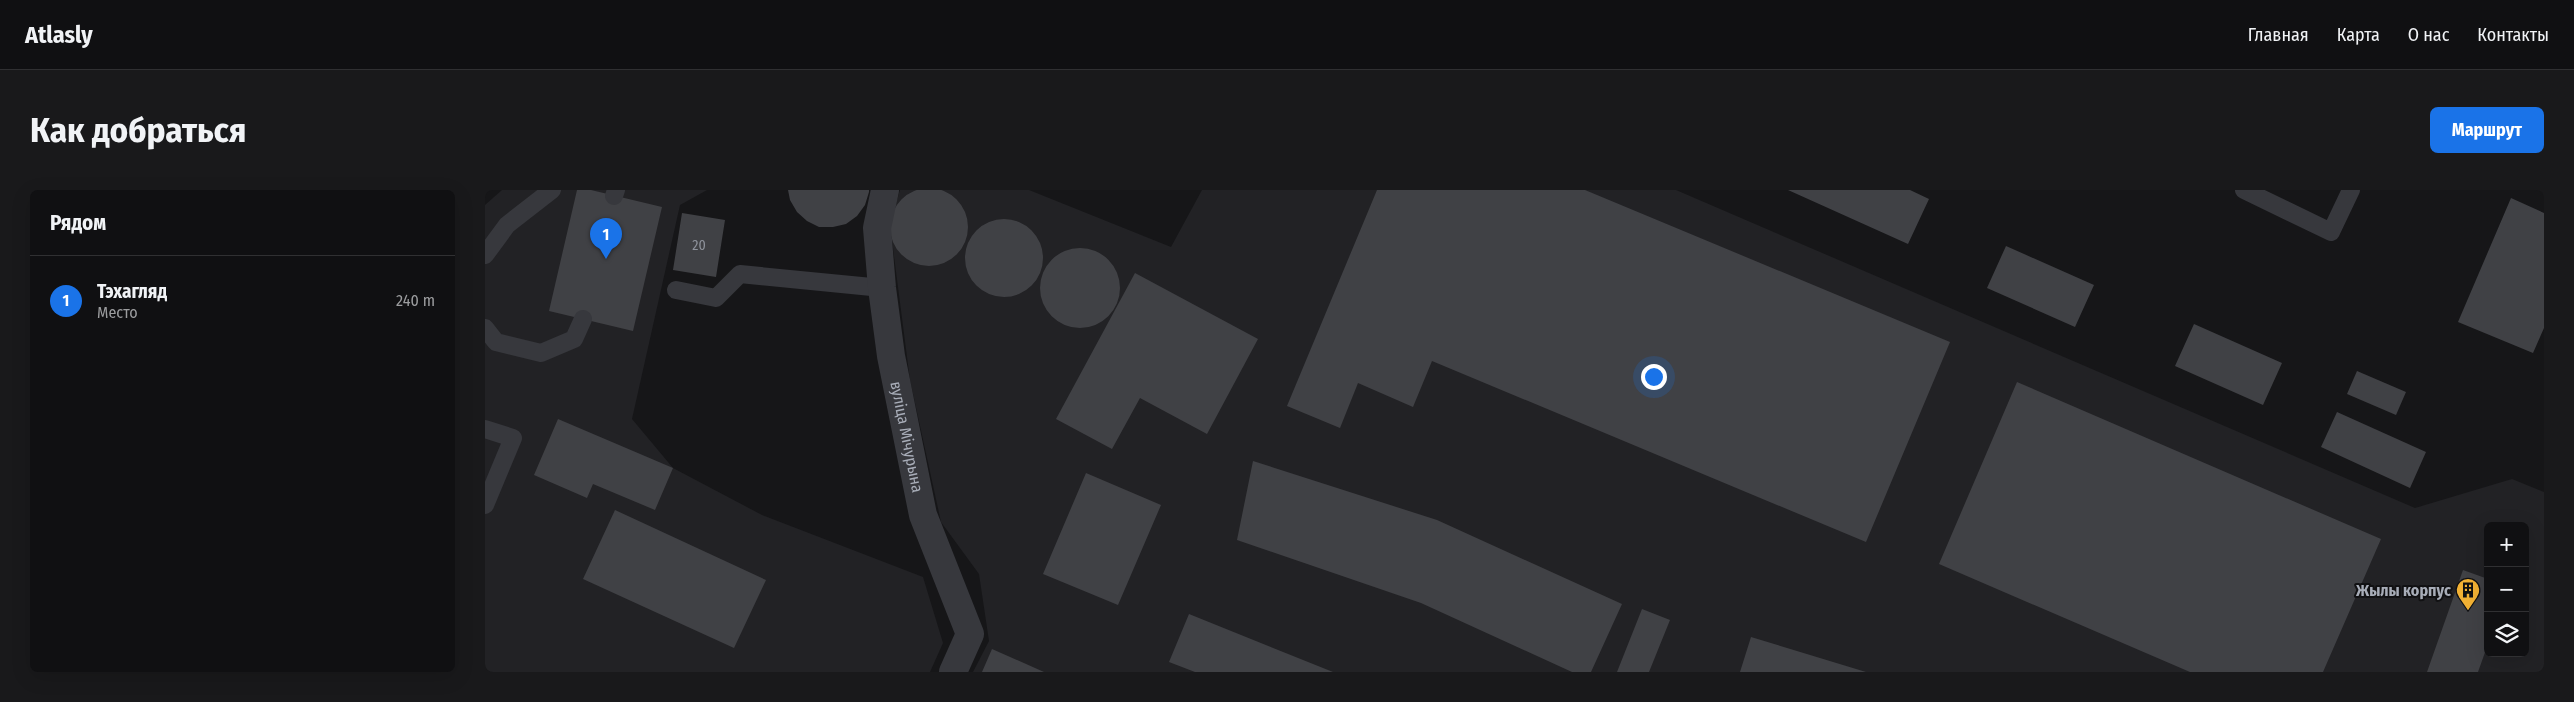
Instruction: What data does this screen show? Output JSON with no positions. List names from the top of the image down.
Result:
{
  "streets": {
    "street": ["вуліца Мічурына"]
  },
  "places": {
    "building": ["Жылы корпус"]
  },
  "house_numbers": ["20"],
  "page": {
    "header": "Atlasly",
    "nav": [
      "Главная",
      "Карта",
      "О нас",
      "Контакты"
    ],
    "buttons": "Маршрут",
    "title": "Как добраться",
    "heading": "Рядом",
    "pins": "1",
    "list": [
      {
        "mark": "1",
        "name": "Тэхагляд",
        "note": "Место",
        "value": "240 m"
      }
    ],
    "map_buttons": ["+", "−"]
  }
}
